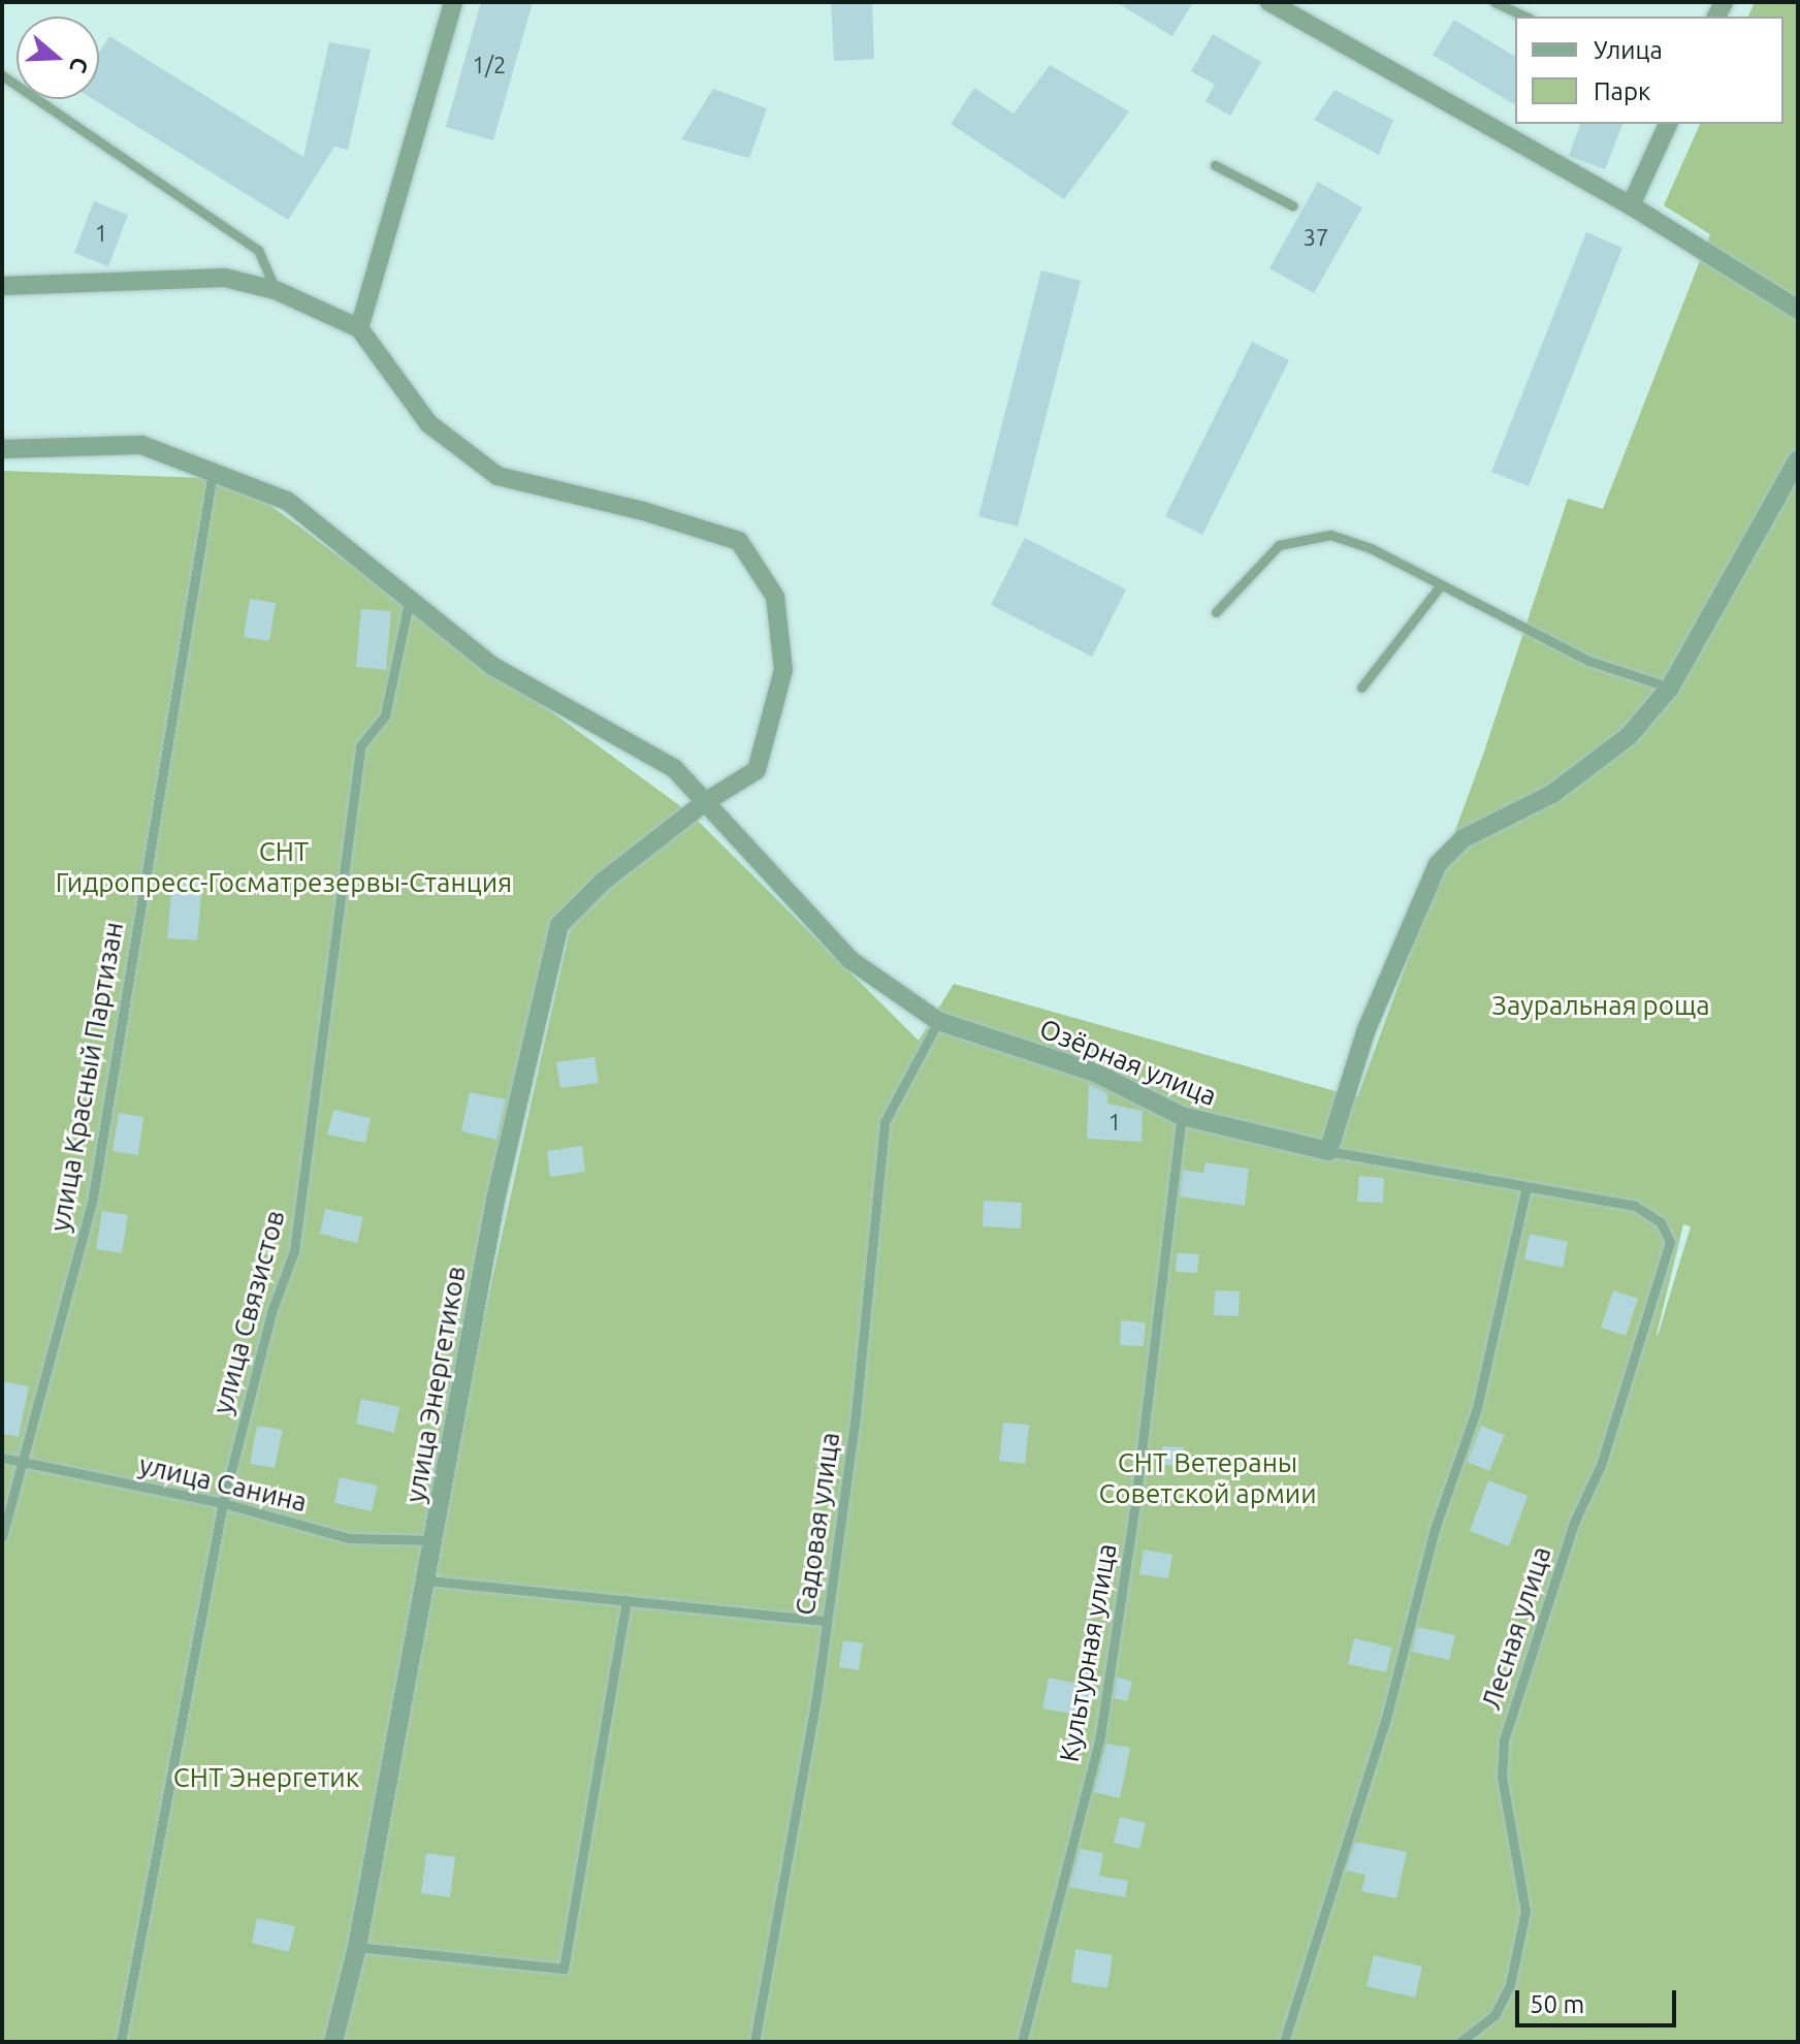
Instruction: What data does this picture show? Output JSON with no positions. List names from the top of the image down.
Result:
{
  "streets": {
    "street": ["Озёрная улица", "улица Энергетиков"],
    "lane": [
      "улица Красный Партизан",
      "улица Связистов",
      "улица Санина",
      "Садовая улица",
      "Лесная улица",
      "Культурная улица"
    ]
  },
  "crossings": [
    ["Озёрная улица", "улица Красный Партизан"],
    ["Озёрная улица", "улица Связистов"],
    ["Озёрная улица", "улица Энергетиков"],
    ["Озёрная улица", "Садовая улица"],
    ["Озёрная улица", "Лесная улица"],
    ["Озёрная улица", "Культурная улица"],
    ["улица Красный Партизан", "улица Санина"],
    ["улица Связистов", "улица Санина"],
    ["улица Энергетиков", "улица Санина"]
  ],
  "parks": [
    "СНТ Гидропресс-Госматрезервы-Станция",
    "Зауральная роща",
    "СНТ Ветераны Советской армии",
    "СНТ Энергетик"
  ],
  "house_numbers": [
    "1/2",
    "1",
    "37",
    "1"
  ],
  "legend": ["Улица", "Парк"],
  "scale_bar": "50 m",
  "north": "right"
}
